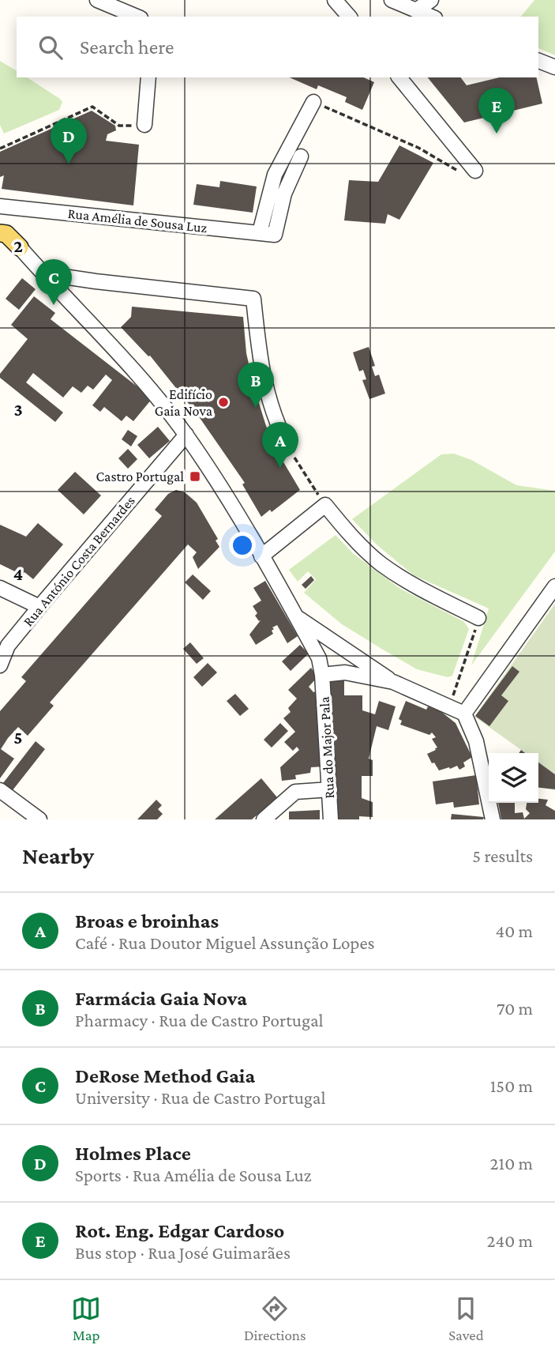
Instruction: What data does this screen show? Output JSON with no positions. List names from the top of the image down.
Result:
{
  "streets": {
    "street": ["Rua Amélia de Sousa Luz", "Rua António Costa Bernardes", "Rua do Major Pala"]
  },
  "crossings": [
    ["Rua António Costa Bernardes", "Rua do Major Pala"]
  ],
  "places": {
    "other": ["Edifício Gaia Nova"],
    "transit": ["Castro Portugal"]
  },
  "page": {
    "search": "Search here",
    "pins": [
      "E",
      "D",
      "C",
      "B",
      "A"
    ],
    "heading": ["Nearby", "5 results"],
    "list": [
      {
        "mark": "A",
        "name": "Broas e broinhas",
        "note": "Café · Rua Doutor Miguel Assunção Lopes",
        "value": "40 m"
      },
      {
        "mark": "B",
        "name": "Farmácia Gaia Nova",
        "note": "Pharmacy · Rua de Castro Portugal",
        "value": "70 m"
      },
      {
        "mark": "C",
        "name": "DeRose Method Gaia",
        "note": "University · Rua de Castro Portugal",
        "value": "150 m"
      },
      {
        "mark": "D",
        "name": "Holmes Place",
        "note": "Sports · Rua Amélia de Sousa Luz",
        "value": "210 m"
      },
      {
        "mark": "E",
        "name": "Rot. Eng. Edgar Cardoso",
        "note": "Bus stop · Rua José Guimarães",
        "value": "240 m"
      }
    ],
    "nav": ["Map", "Directions", "Saved"]
  },
  "grid": {
    "rows": [
      "2",
      "3",
      "4",
      "5"
    ]
  }
}
